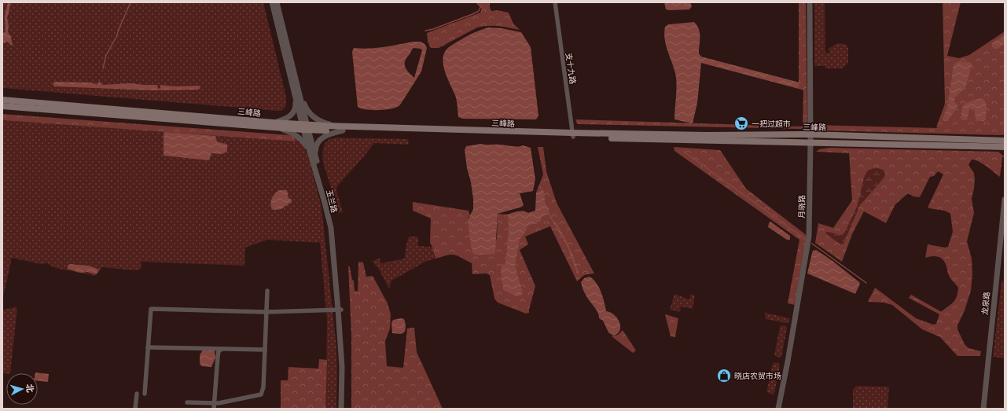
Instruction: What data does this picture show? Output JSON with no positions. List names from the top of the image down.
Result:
{
  "streets": {
    "main road": ["三峰路"],
    "street": [
      "支十九路",
      "玉兰路",
      "月晓路",
      "龙泉路"
    ]
  },
  "crossings": [
    ["支十九路", "三峰路"],
    ["三峰路", "玉兰路"],
    ["三峰路", "月晓路"]
  ],
  "places": {
    "supermarket": ["一把过超市"],
    "shop": ["晓店农贸市场"]
  },
  "north": "right"
}
